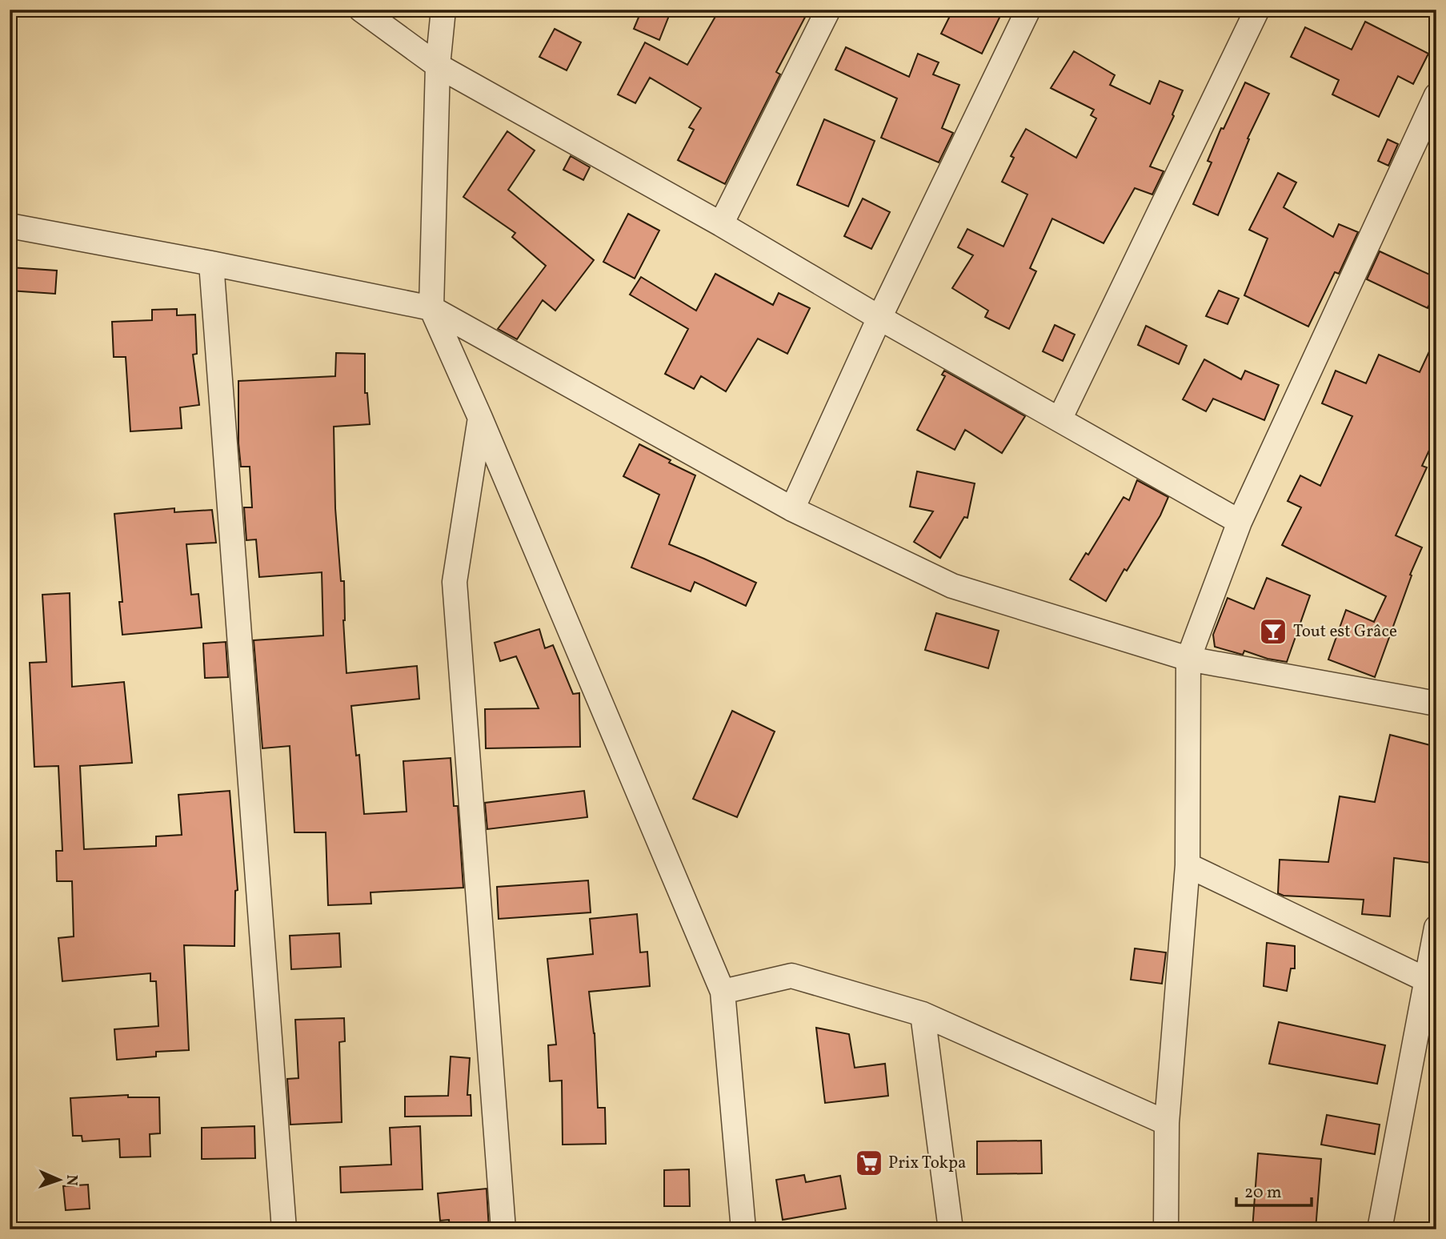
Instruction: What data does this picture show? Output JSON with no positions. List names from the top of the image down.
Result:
{
  "places": {
    "bar": ["Tout est Grâce"],
    "supermarket": ["Prix Tokpa"]
  },
  "scale_bar": "20 m",
  "north": "right"
}
